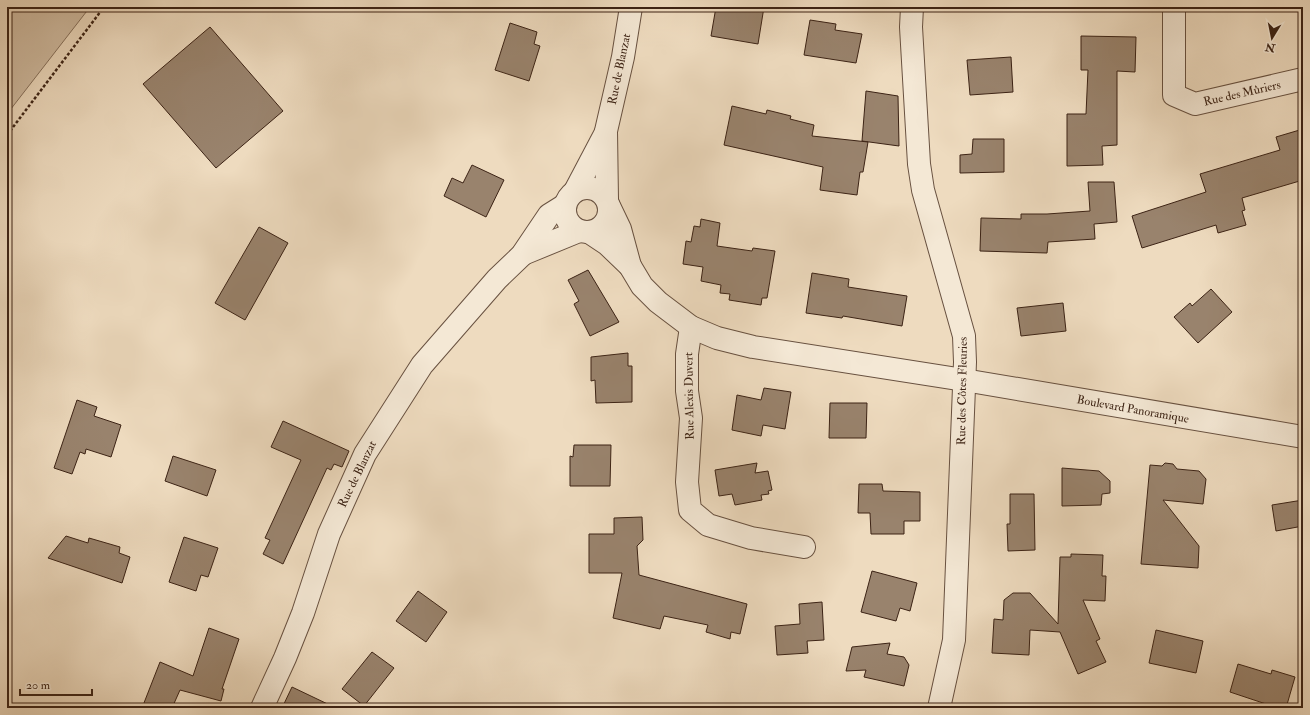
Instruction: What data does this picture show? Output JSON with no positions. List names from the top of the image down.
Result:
{
  "streets": {
    "street": [
      "Rue de Blanzat",
      "Rue des Mûriers",
      "Rue des Côtes Fleuries",
      "Rue Alexis Duvert",
      "Boulevard Panoramique"
    ]
  },
  "crossings": [
    ["Rue des Côtes Fleuries", "Boulevard Panoramique"]
  ],
  "scale_bar": "20 m",
  "north": "bottom"
}
